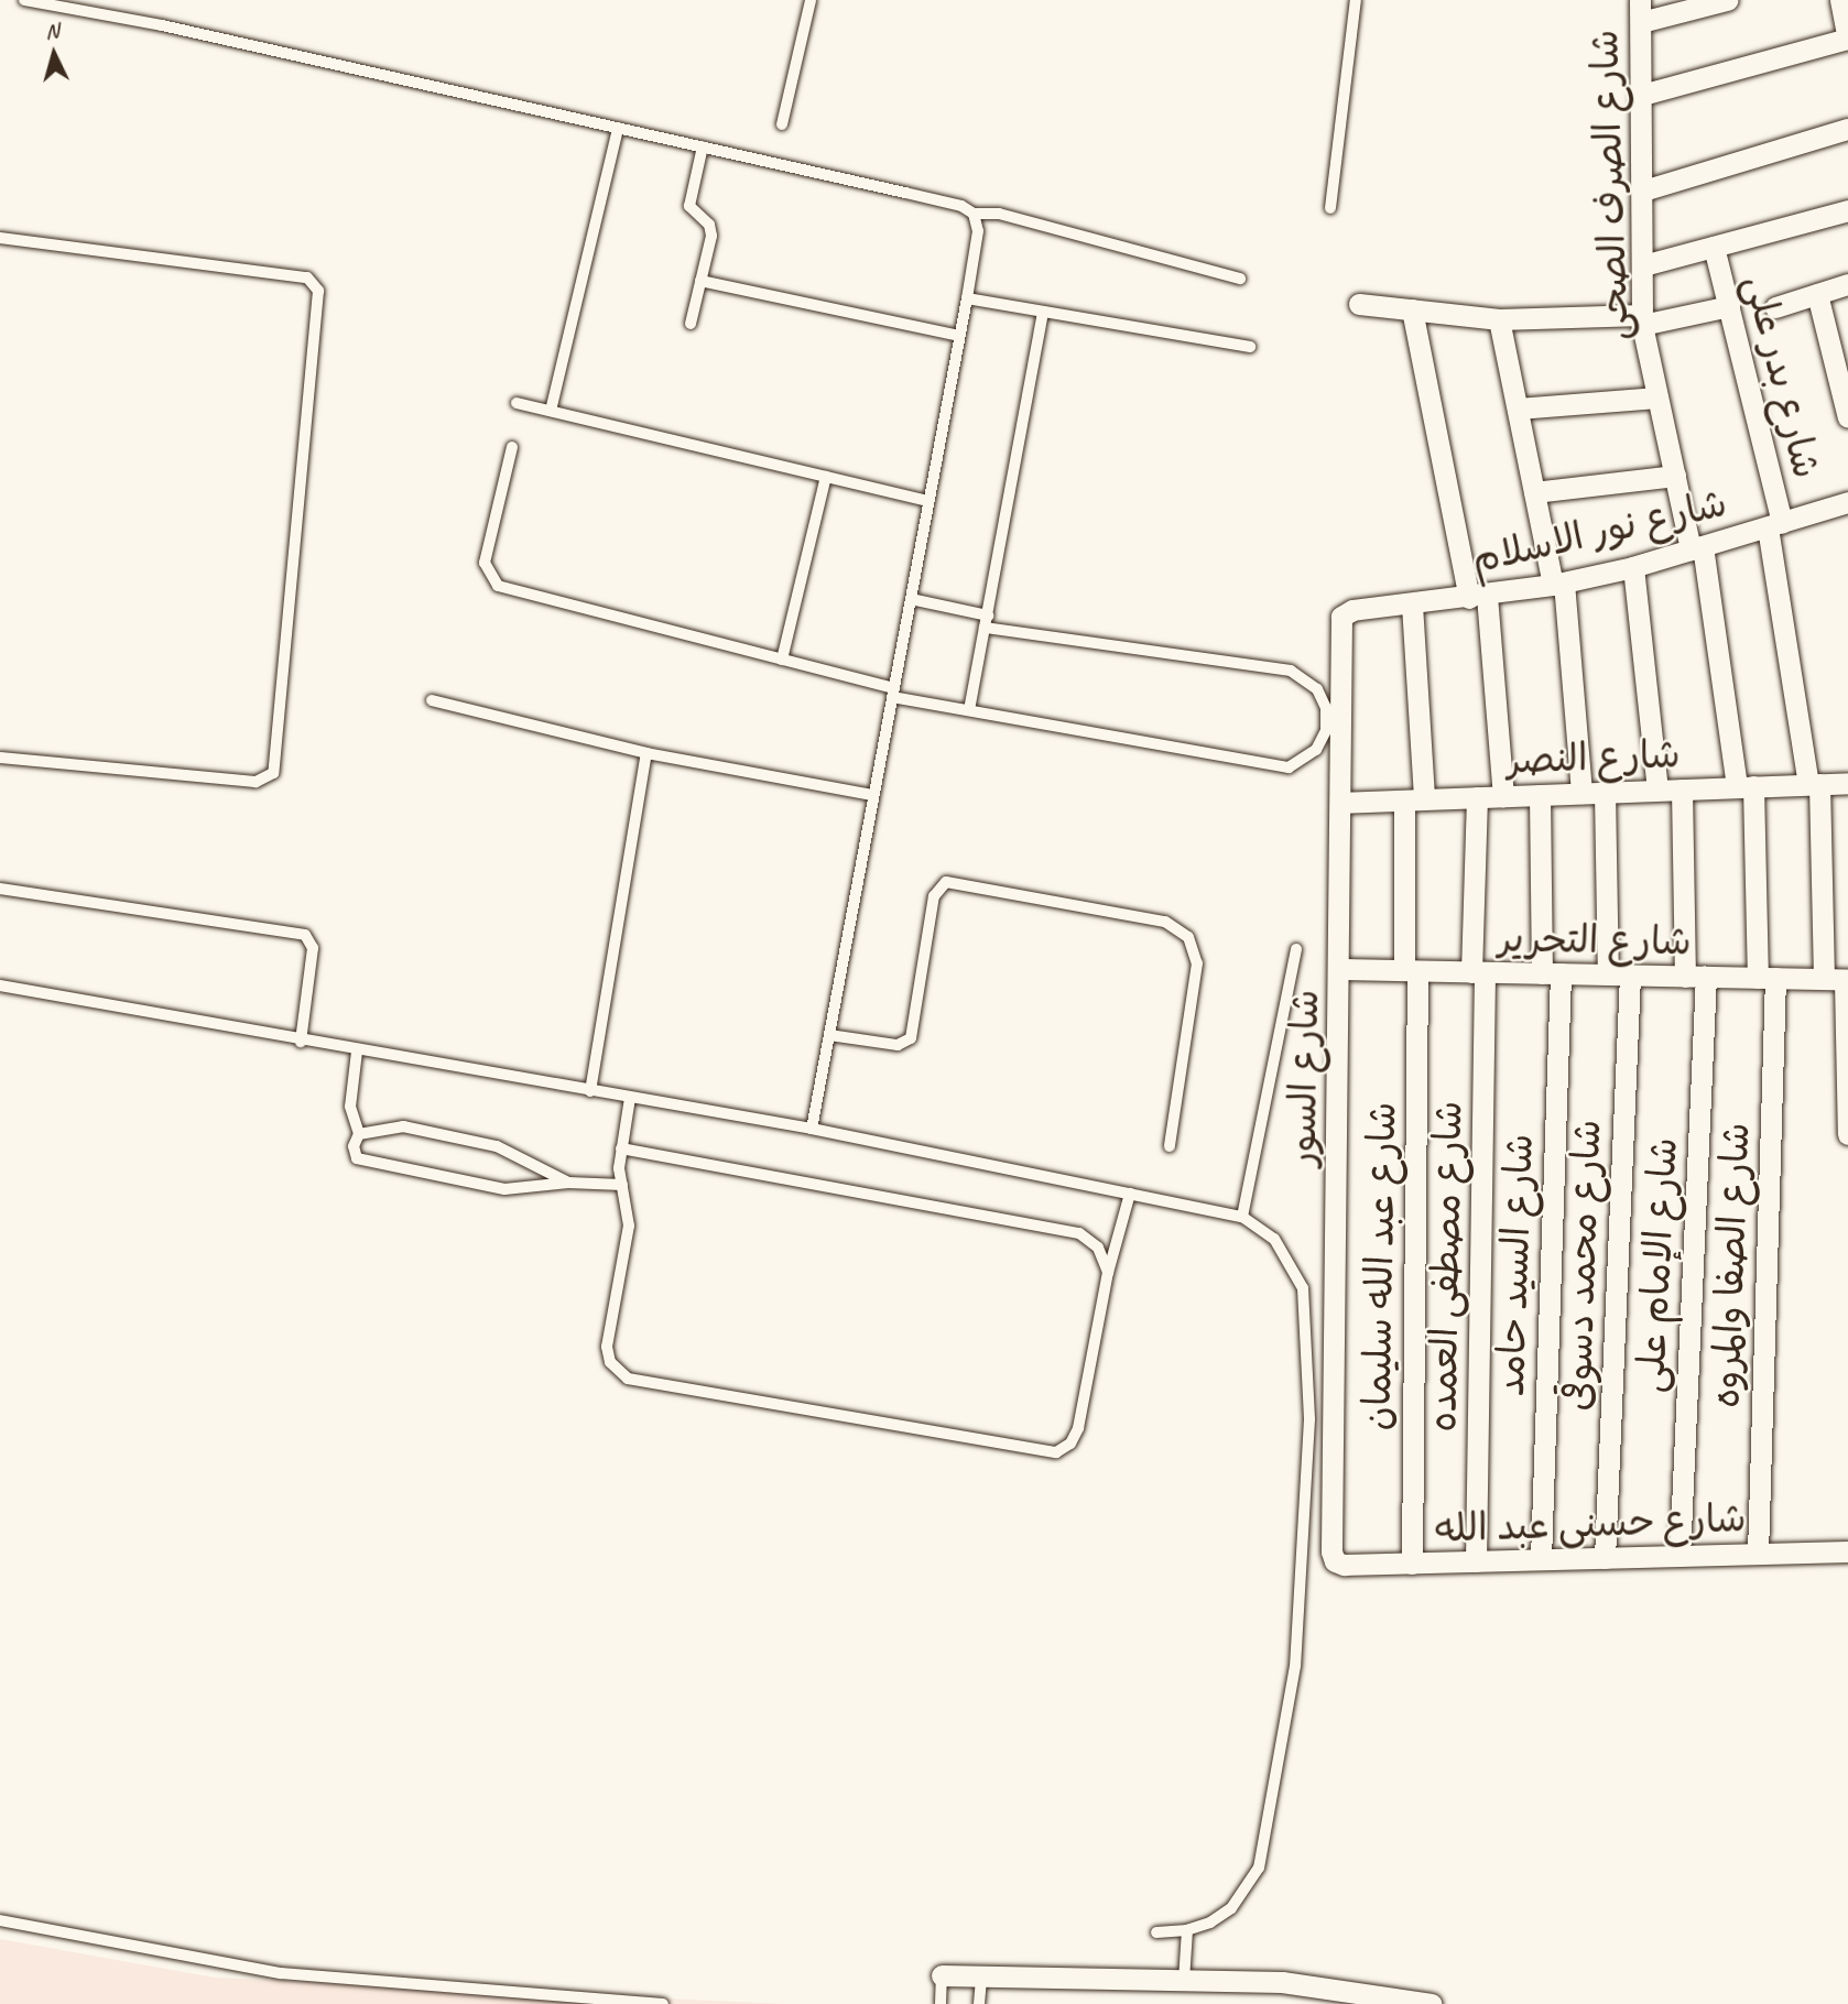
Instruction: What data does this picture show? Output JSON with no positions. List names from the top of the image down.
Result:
{
  "streets": {
    "street": [
      "شارع الصرف الصحى",
      "شارع بدر على",
      "شارع نور الاسلام",
      "شارع النصر",
      "شارع التحرير",
      "شارع السور",
      "شارع السيد حامد",
      "شارع محمد دسوقى",
      "شارع الإمام على",
      "شارع الصفا والمروه",
      "شارع عبد الله سليمان",
      "شارع مصطفى العمده",
      "شارع حسنى عبد الله"
    ]
  },
  "crossings": [
    ["شارع الصرف الصحى", "شارع نور الاسلام"],
    ["شارع الصرف الصحى", "شارع النصر"],
    ["شارع الصرف الصحى", "شارع الصفا والمروه"],
    ["شارع بدر على", "شارع نور الاسلام"],
    ["شارع بدر على", "شارع النصر"],
    ["شارع بدر على", "شارع التحرير"],
    ["شارع نور الاسلام", "شارع السور"],
    ["شارع نور الاسلام", "شارع عبد الله سليمان"],
    ["شارع النصر", "شارع السور"],
    ["شارع النصر", "شارع السيد حامد"],
    ["شارع النصر", "شارع محمد دسوقى"],
    ["شارع النصر", "شارع الإمام على"],
    ["شارع النصر", "شارع الصفا والمروه"],
    ["شارع النصر", "شارع عبد الله سليمان"],
    ["شارع النصر", "شارع مصطفى العمده"],
    ["شارع التحرير", "شارع السور"],
    ["شارع التحرير", "شارع السيد حامد"],
    ["شارع التحرير", "شارع محمد دسوقى"],
    ["شارع التحرير", "شارع الإمام على"],
    ["شارع التحرير", "شارع الصفا والمروه"],
    ["شارع التحرير", "شارع عبد الله سليمان"],
    ["شارع التحرير", "شارع مصطفى العمده"],
    ["شارع السور", "شارع حسنى عبد الله"],
    ["شارع السيد حامد", "شارع حسنى عبد الله"],
    ["شارع محمد دسوقى", "شارع حسنى عبد الله"],
    ["شارع الإمام على", "شارع حسنى عبد الله"],
    ["شارع الصفا والمروه", "شارع حسنى عبد الله"],
    ["شارع عبد الله سليمان", "شارع حسنى عبد الله"],
    ["شارع مصطفى العمده", "شارع حسنى عبد الله"]
  ],
  "north": "top"
}
